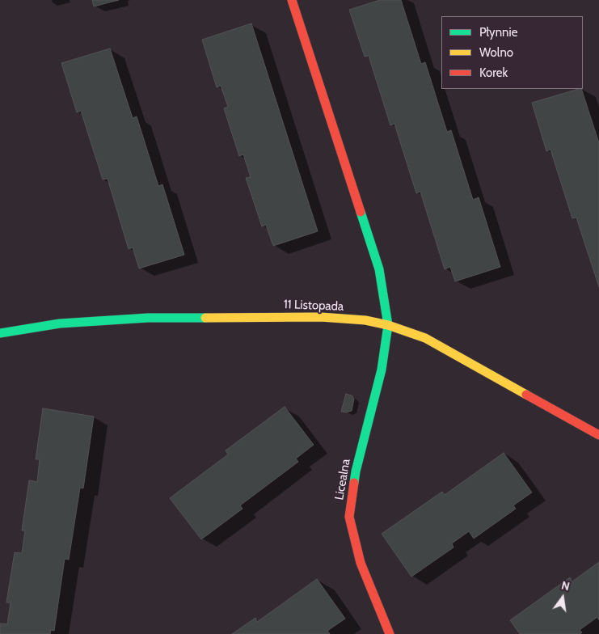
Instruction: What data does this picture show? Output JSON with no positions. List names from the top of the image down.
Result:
{
  "streets": {
    "street": ["11 Listopada", "Licealna"]
  },
  "crossings": [
    ["11 Listopada", "Licealna"]
  ],
  "legend": ["Płynnie", "Wolno", "Korek"],
  "north": "top"
}
